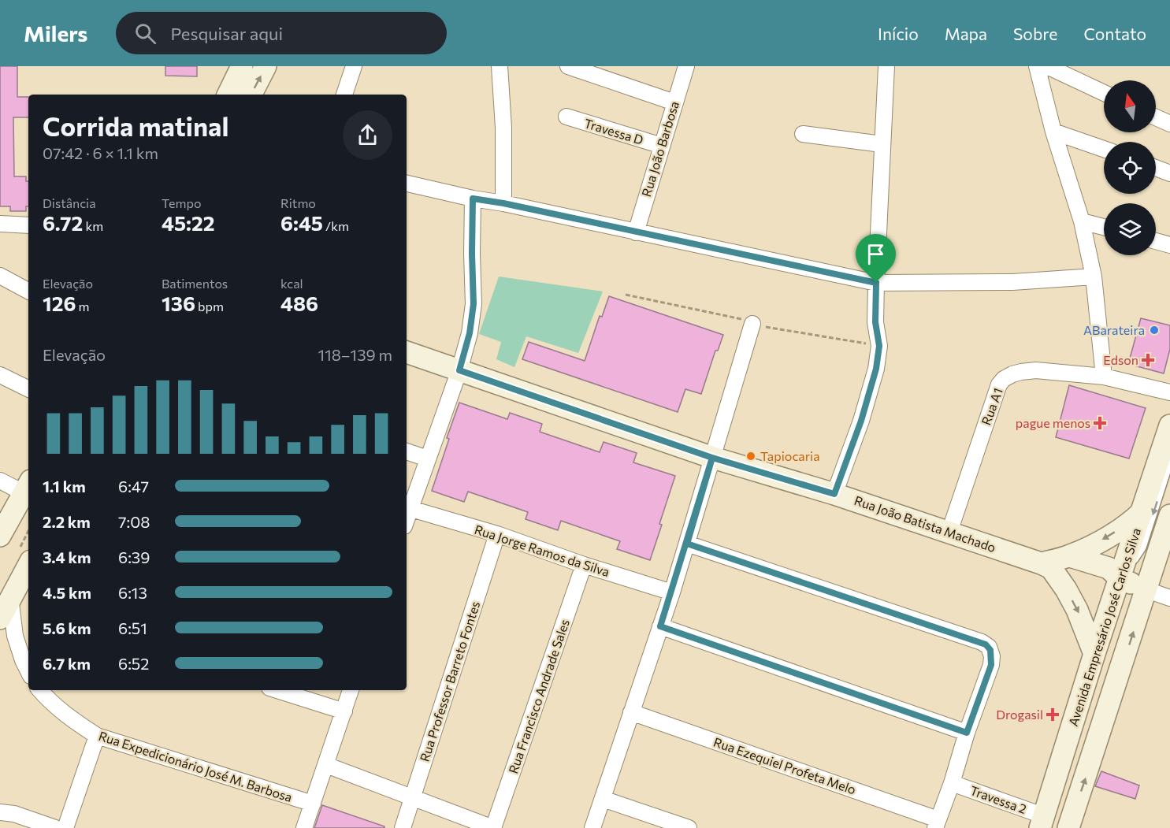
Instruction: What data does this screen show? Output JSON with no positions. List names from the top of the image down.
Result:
{
  "streets": {
    "main road": ["Rua João Batista Machado", "Avenida Empresário José Carlos Silva"],
    "street": [
      "Travessa D",
      "Rua João Barbosa",
      "Rua A1",
      "Rua Jorge Ramos da Silva",
      "Rua Professor Barreto Fontes",
      "Rua Francisco Andrade Sales",
      "Rua Ezequiel Profeta Melo",
      "Rua Expedicionário José M. Barbosa",
      "Travessa 2"
    ]
  },
  "crossings": [
    ["Travessa D", "Rua João Barbosa"],
    ["Rua A1", "Rua João Batista Machado"],
    ["Rua Jorge Ramos da Silva", "Rua Professor Barreto Fontes"],
    ["Rua Jorge Ramos da Silva", "Rua Francisco Andrade Sales"],
    ["Avenida Empresário José Carlos Silva", "Travessa 2"]
  ],
  "places": {
    "other": ["ABarateira", "Tapiocaria"],
    "health": ["Edson", "pague menos", "Drogasil"]
  },
  "north": "top",
  "page": {
    "header": "Milers",
    "search": "Pesquisar aqui",
    "nav": [
      "Início",
      "Mapa",
      "Sobre",
      "Contato"
    ],
    "heading": ["Corrida matinal", "07:42 · 6 × 1.1 km"],
    "stats": [
      ["Distância", "6.72 km"],
      ["Tempo", "45:22"],
      ["Ritmo", "6:45 /km"],
      ["Elevação", "126 m"],
      ["Batimentos", "136 bpm"],
      ["kcal", "486"]
    ],
    "chart": ["Elevação", "118–139 m"],
    "list": [
      {
        "name": "1.1 km",
        "note": "6:47"
      },
      {
        "name": "2.2 km",
        "note": "7:08"
      },
      {
        "name": "3.4 km",
        "note": "6:39"
      },
      {
        "name": "4.5 km",
        "note": "6:13"
      },
      {
        "name": "5.6 km",
        "note": "6:51"
      },
      {
        "name": "6.7 km",
        "note": "6:52"
      }
    ]
  }
}
